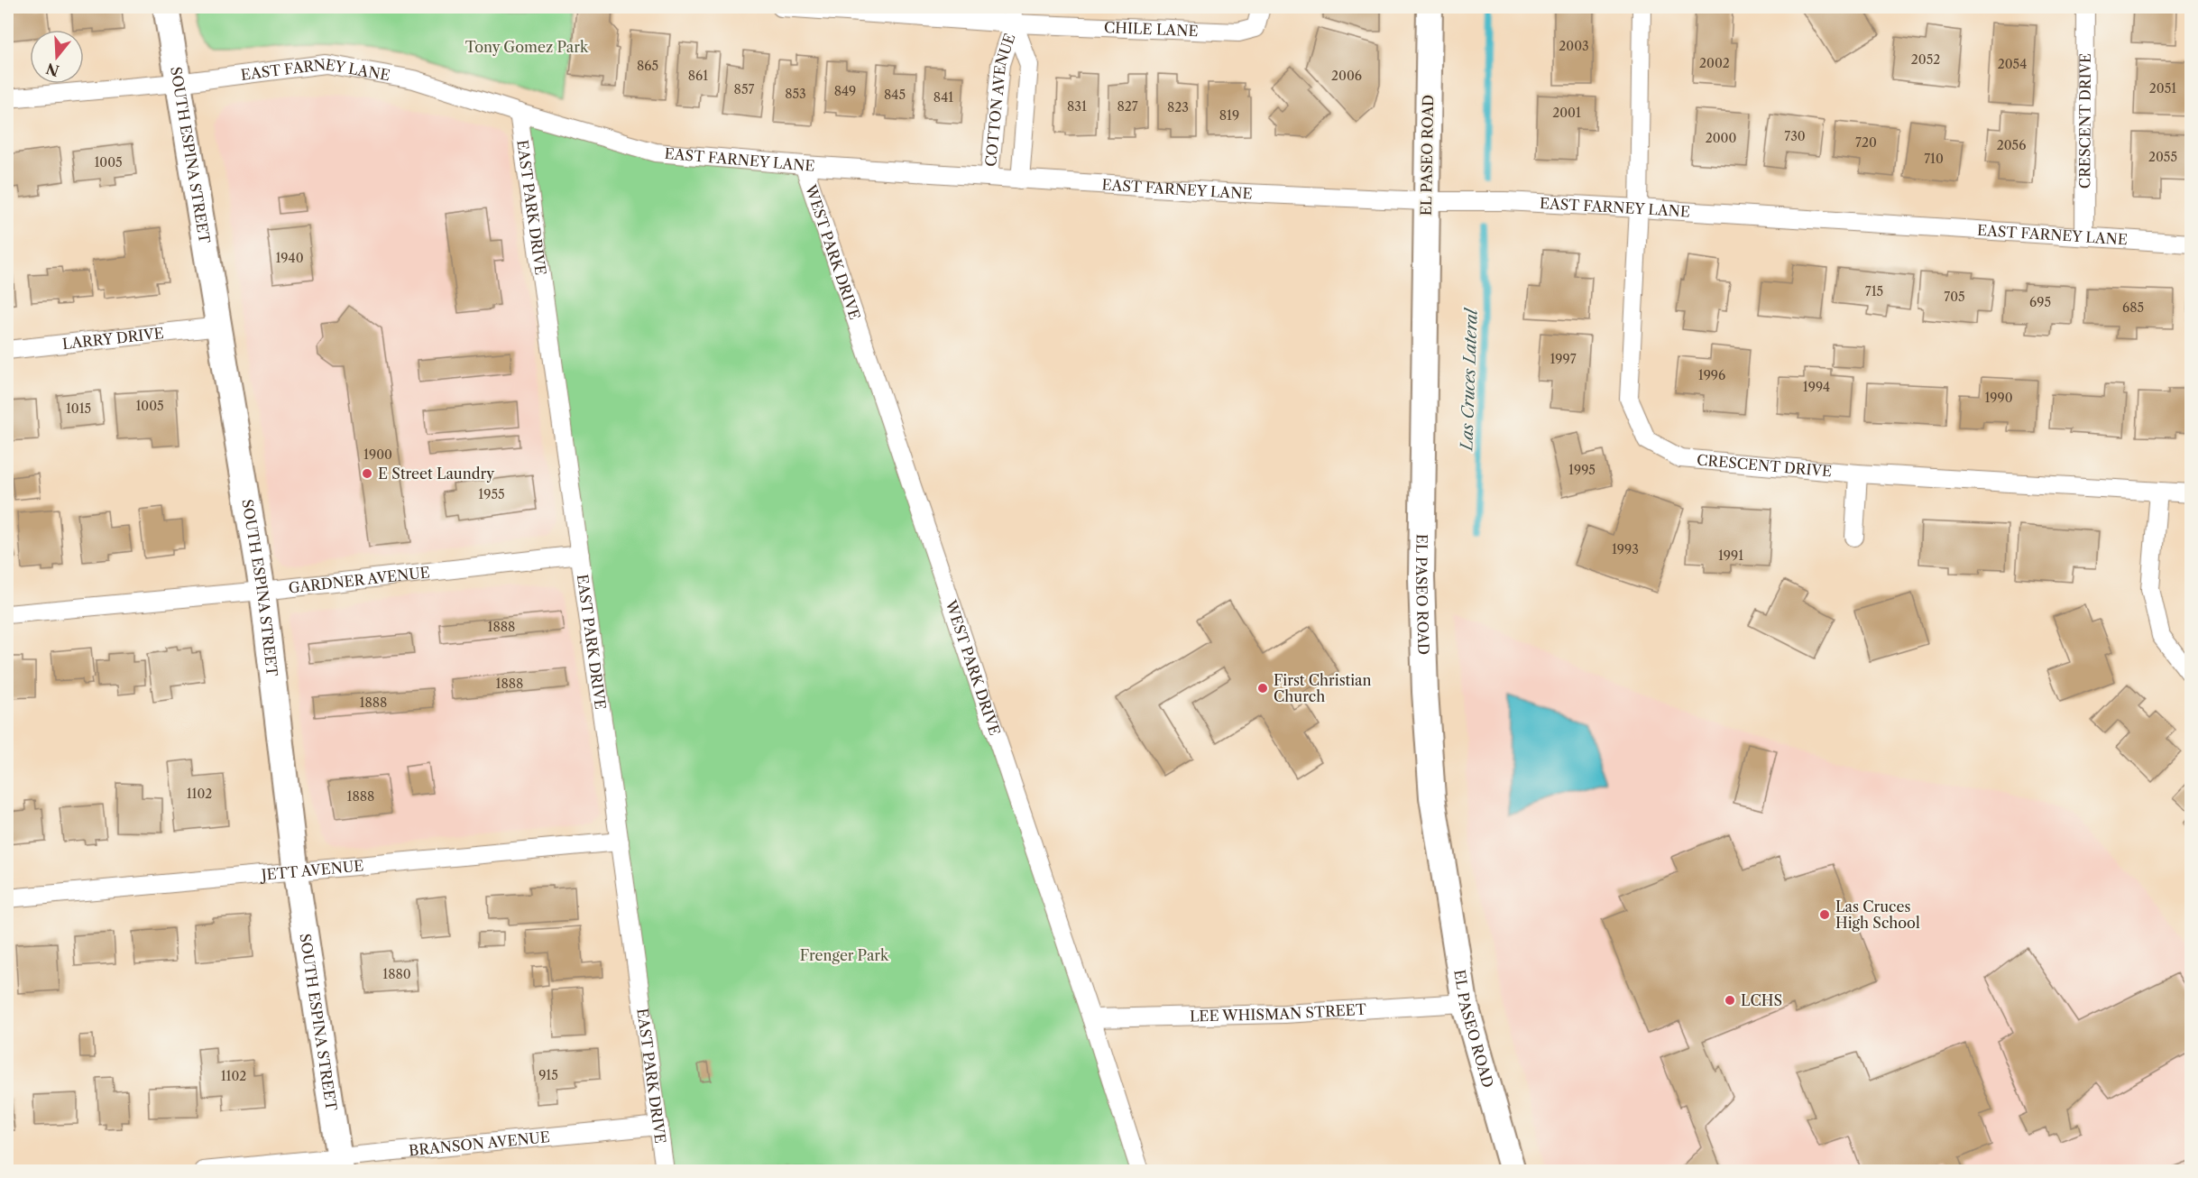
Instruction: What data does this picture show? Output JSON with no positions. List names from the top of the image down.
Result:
{
  "streets": {
    "street": [
      "CHILE LANE",
      "EAST FARNEY LANE",
      "COTTON AVENUE",
      "CRESCENT DRIVE",
      "SOUTH ESPINA STREET",
      "EL PASEO ROAD",
      "EAST PARK DRIVE",
      "WEST PARK DRIVE",
      "LARRY DRIVE",
      "GARDNER AVENUE",
      "JETT AVENUE",
      "LEE WHISMAN STREET",
      "BRANSON AVENUE"
    ]
  },
  "crossings": [
    ["CHILE LANE", "COTTON AVENUE"],
    ["EAST FARNEY LANE", "COTTON AVENUE"],
    ["EAST FARNEY LANE", "CRESCENT DRIVE"],
    ["EAST FARNEY LANE", "SOUTH ESPINA STREET"],
    ["EAST FARNEY LANE", "EL PASEO ROAD"],
    ["EAST FARNEY LANE", "EAST PARK DRIVE"],
    ["EAST FARNEY LANE", "WEST PARK DRIVE"],
    ["SOUTH ESPINA STREET", "LARRY DRIVE"],
    ["SOUTH ESPINA STREET", "GARDNER AVENUE"],
    ["SOUTH ESPINA STREET", "JETT AVENUE"],
    ["SOUTH ESPINA STREET", "BRANSON AVENUE"],
    ["EL PASEO ROAD", "LEE WHISMAN STREET"],
    ["EAST PARK DRIVE", "GARDNER AVENUE"],
    ["EAST PARK DRIVE", "JETT AVENUE"],
    ["EAST PARK DRIVE", "BRANSON AVENUE"],
    ["WEST PARK DRIVE", "LEE WHISMAN STREET"]
  ],
  "water": ["Las Cruces Lateral"],
  "parks": ["Tony Gomez Park", "Frenger Park"],
  "places": [
    "E Street Laundry",
    "First Christian Church",
    "Las Cruces High School",
    "LCHS"
  ],
  "house_numbers": [
    "2003",
    "2052",
    "2002",
    "2054",
    "865",
    "861",
    "2006",
    "2051",
    "857",
    "849",
    "853",
    "845",
    "841",
    "831",
    "827",
    "823",
    "2001",
    "819",
    "730",
    "2000",
    "720",
    "2056",
    "2055",
    "710",
    "1005",
    "1940",
    "715",
    "705",
    "695",
    "685",
    "1997",
    "1996",
    "1994",
    "1990",
    "1005",
    "1015",
    "1900",
    "1995",
    "1955",
    "1993",
    "1991",
    "1888",
    "1888",
    "1888",
    "1102",
    "1888",
    "1880",
    "915",
    "1102"
  ],
  "north": "bottom"
}
